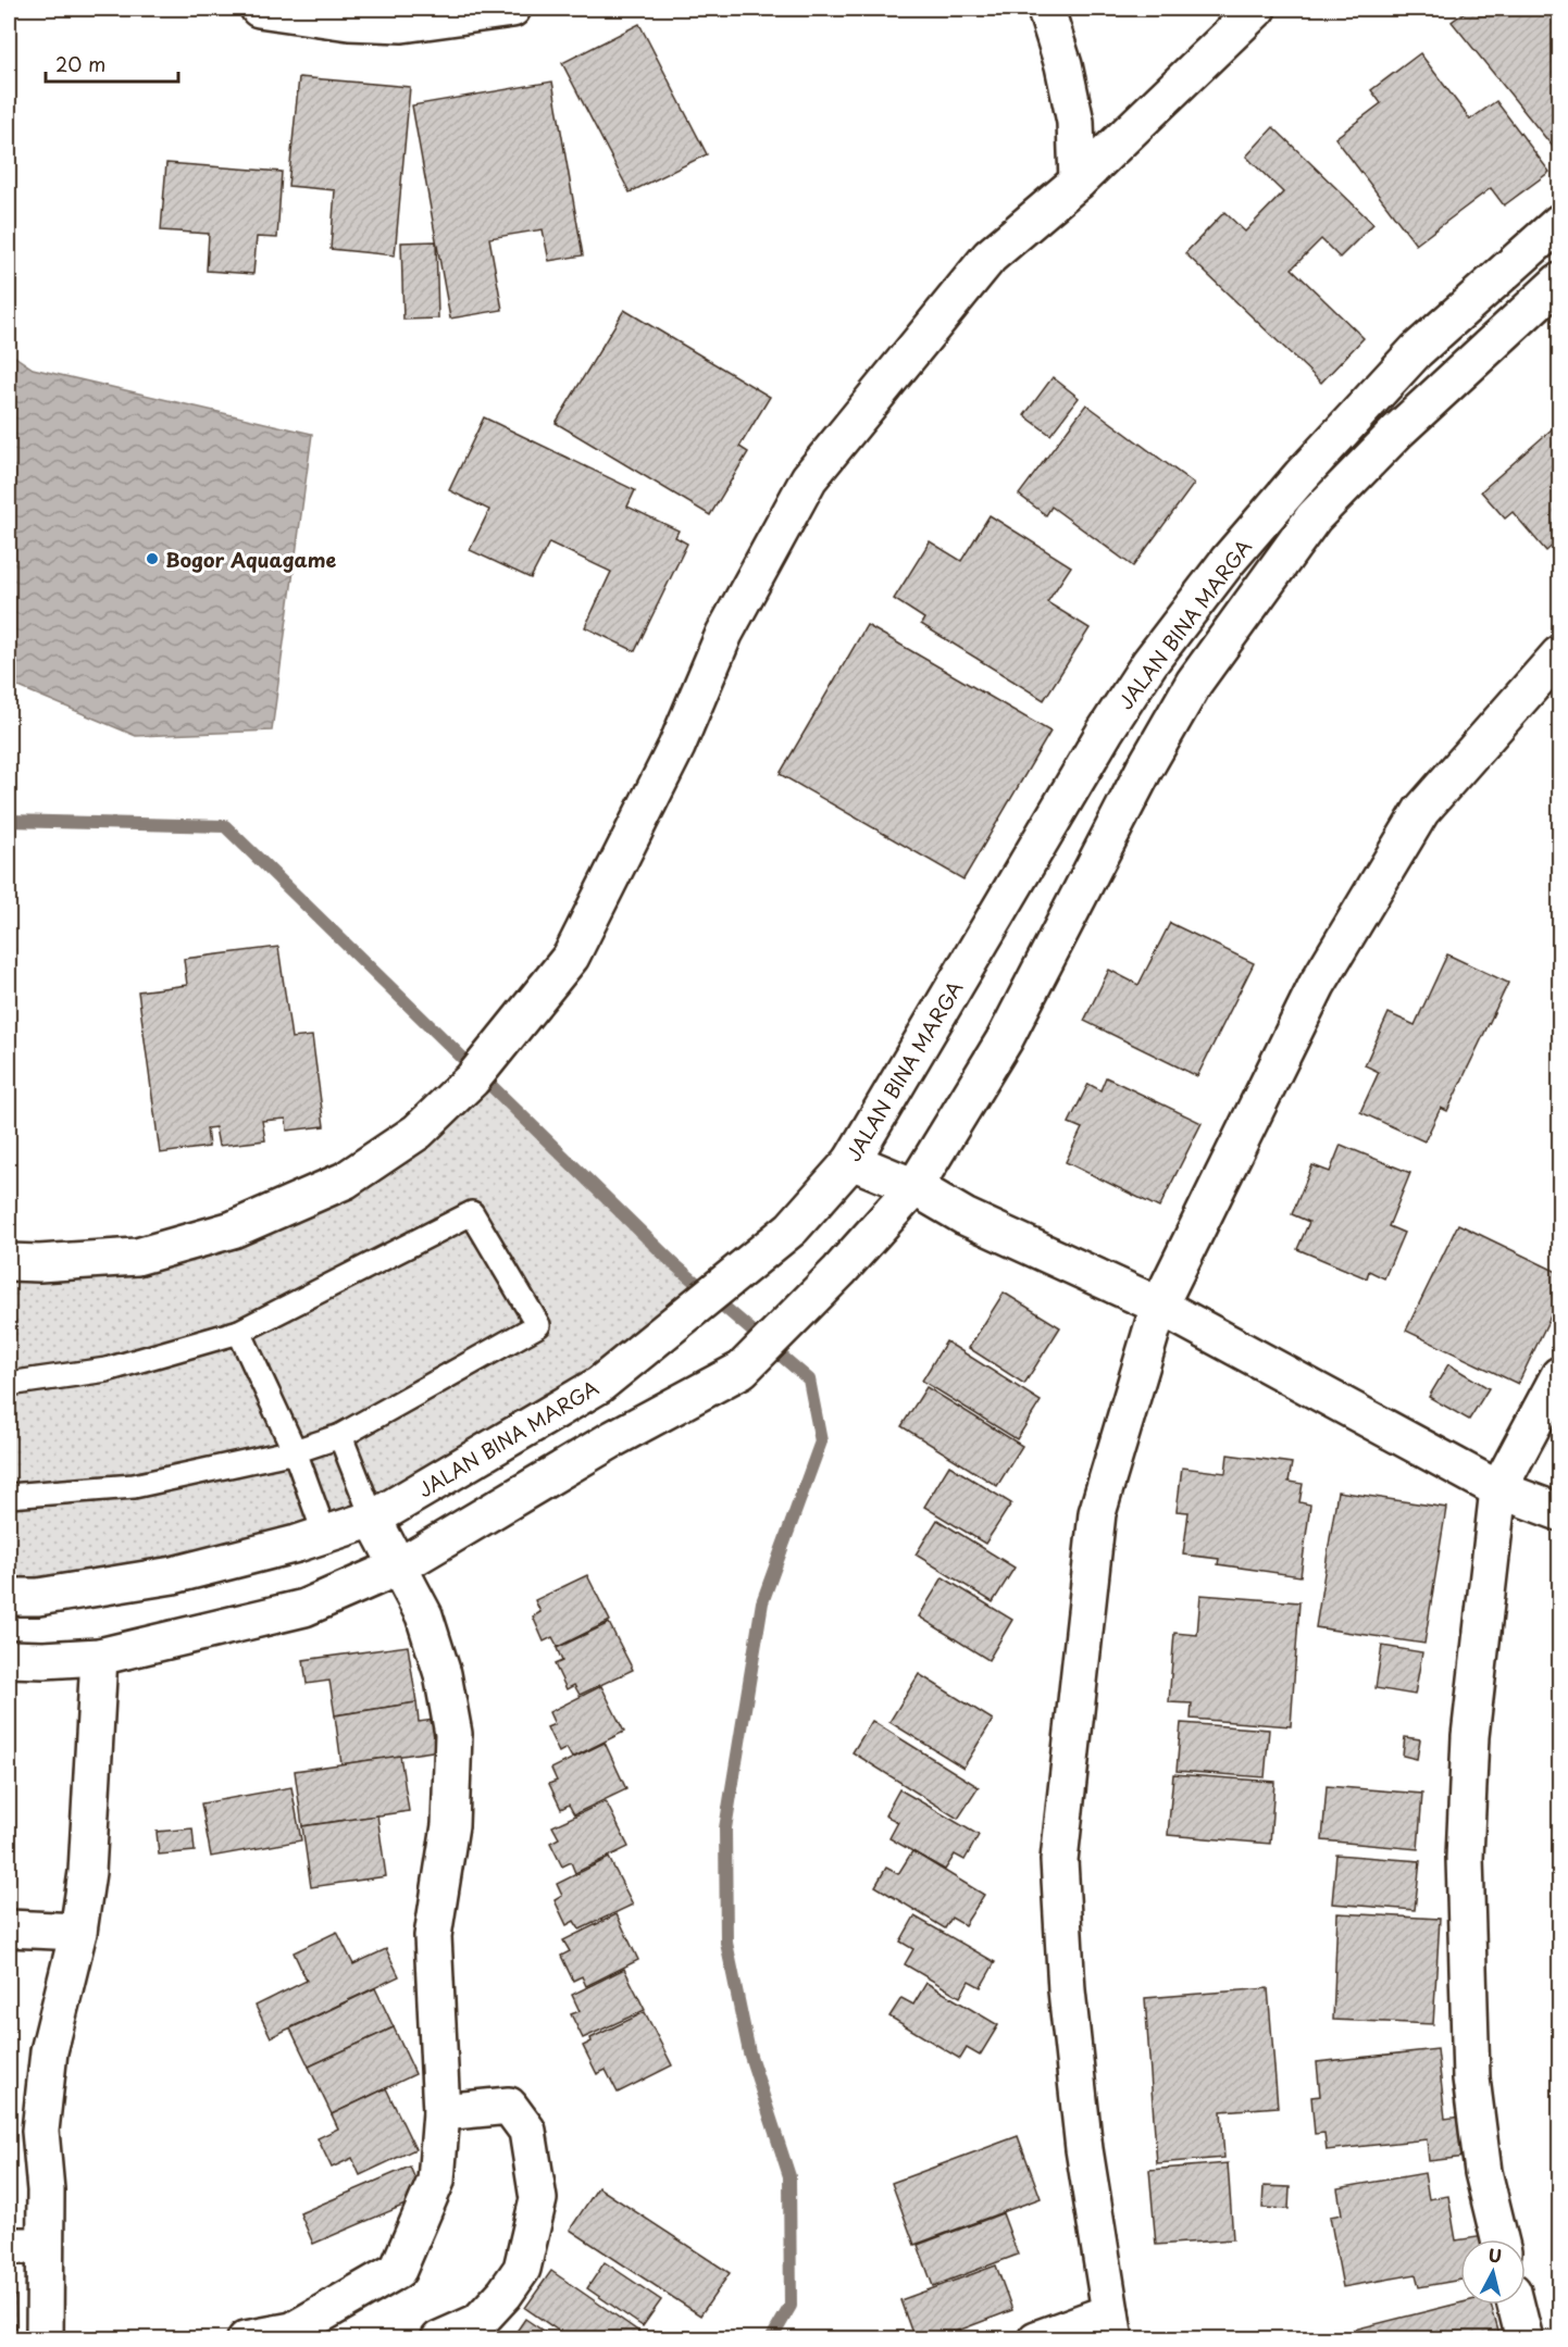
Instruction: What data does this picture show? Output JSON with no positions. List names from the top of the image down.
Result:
{
  "streets": {
    "street": ["JALAN BINA MARGA"]
  },
  "places": ["Bogor Aquagame"],
  "scale_bar": "20 m",
  "north": "top"
}
